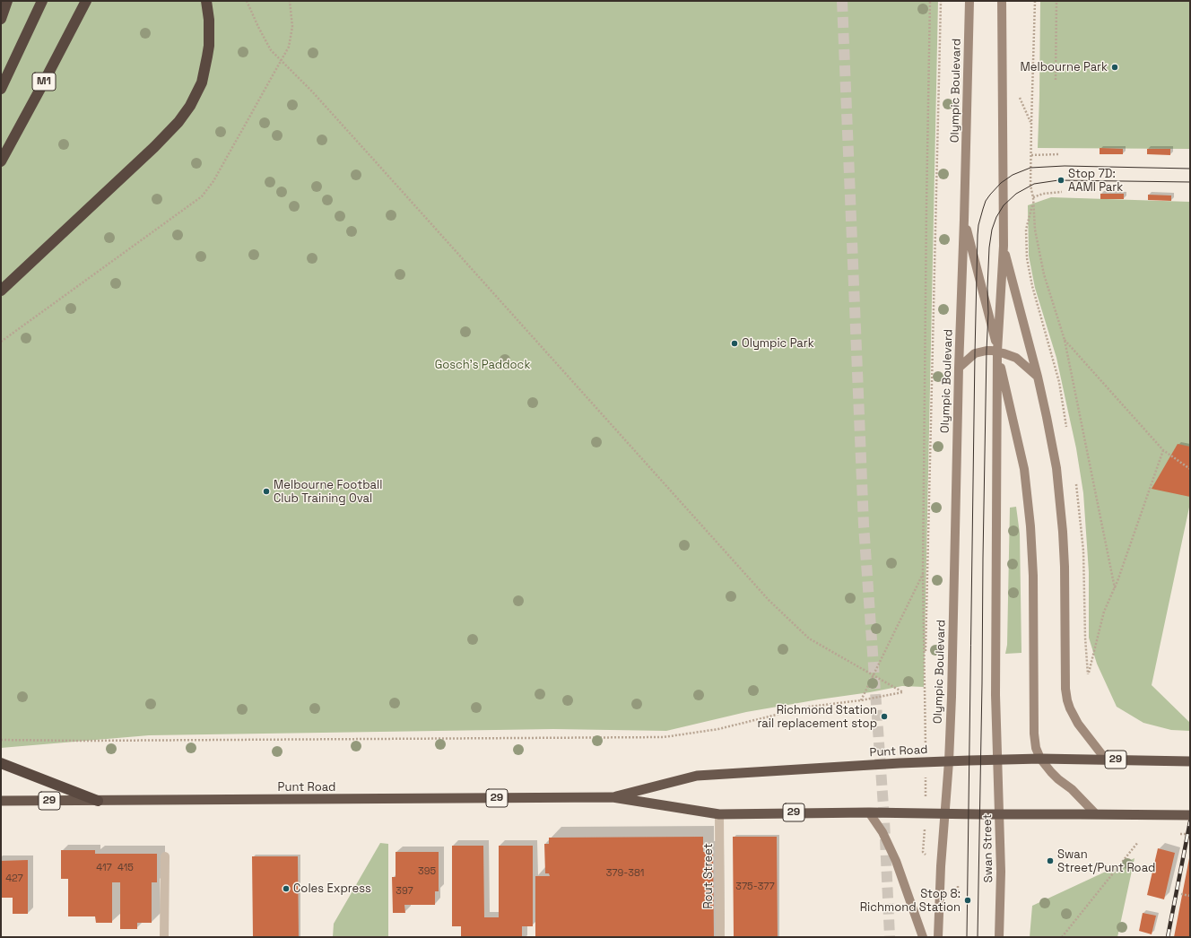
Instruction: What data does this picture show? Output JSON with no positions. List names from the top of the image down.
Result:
{
  "streets": {
    "highway": ["M1", "Punt Road", "29"],
    "main road": ["Olympic Boulevard", "Swan Street"],
    "street": ["Rout Street"]
  },
  "crossings": [
    ["Olympic Boulevard", "Punt Road"],
    ["Punt Road", "Swan Street"],
    ["Punt Road", "Rout Street"]
  ],
  "parks": ["Gosch's Paddock"],
  "places": [
    "Melbourne Park",
    "Stop 7D: AAMI Park",
    "Olympic Park",
    "Melbourne Football Club Training Oval",
    "Richmond Station rail replacement stop",
    "Swan Street/Punt Road",
    "Coles Express",
    "Stop 8: Richmond Station"
  ],
  "house_numbers": [
    "417",
    "415",
    "395",
    "379-381",
    "427",
    "375-377",
    "397"
  ]
}
